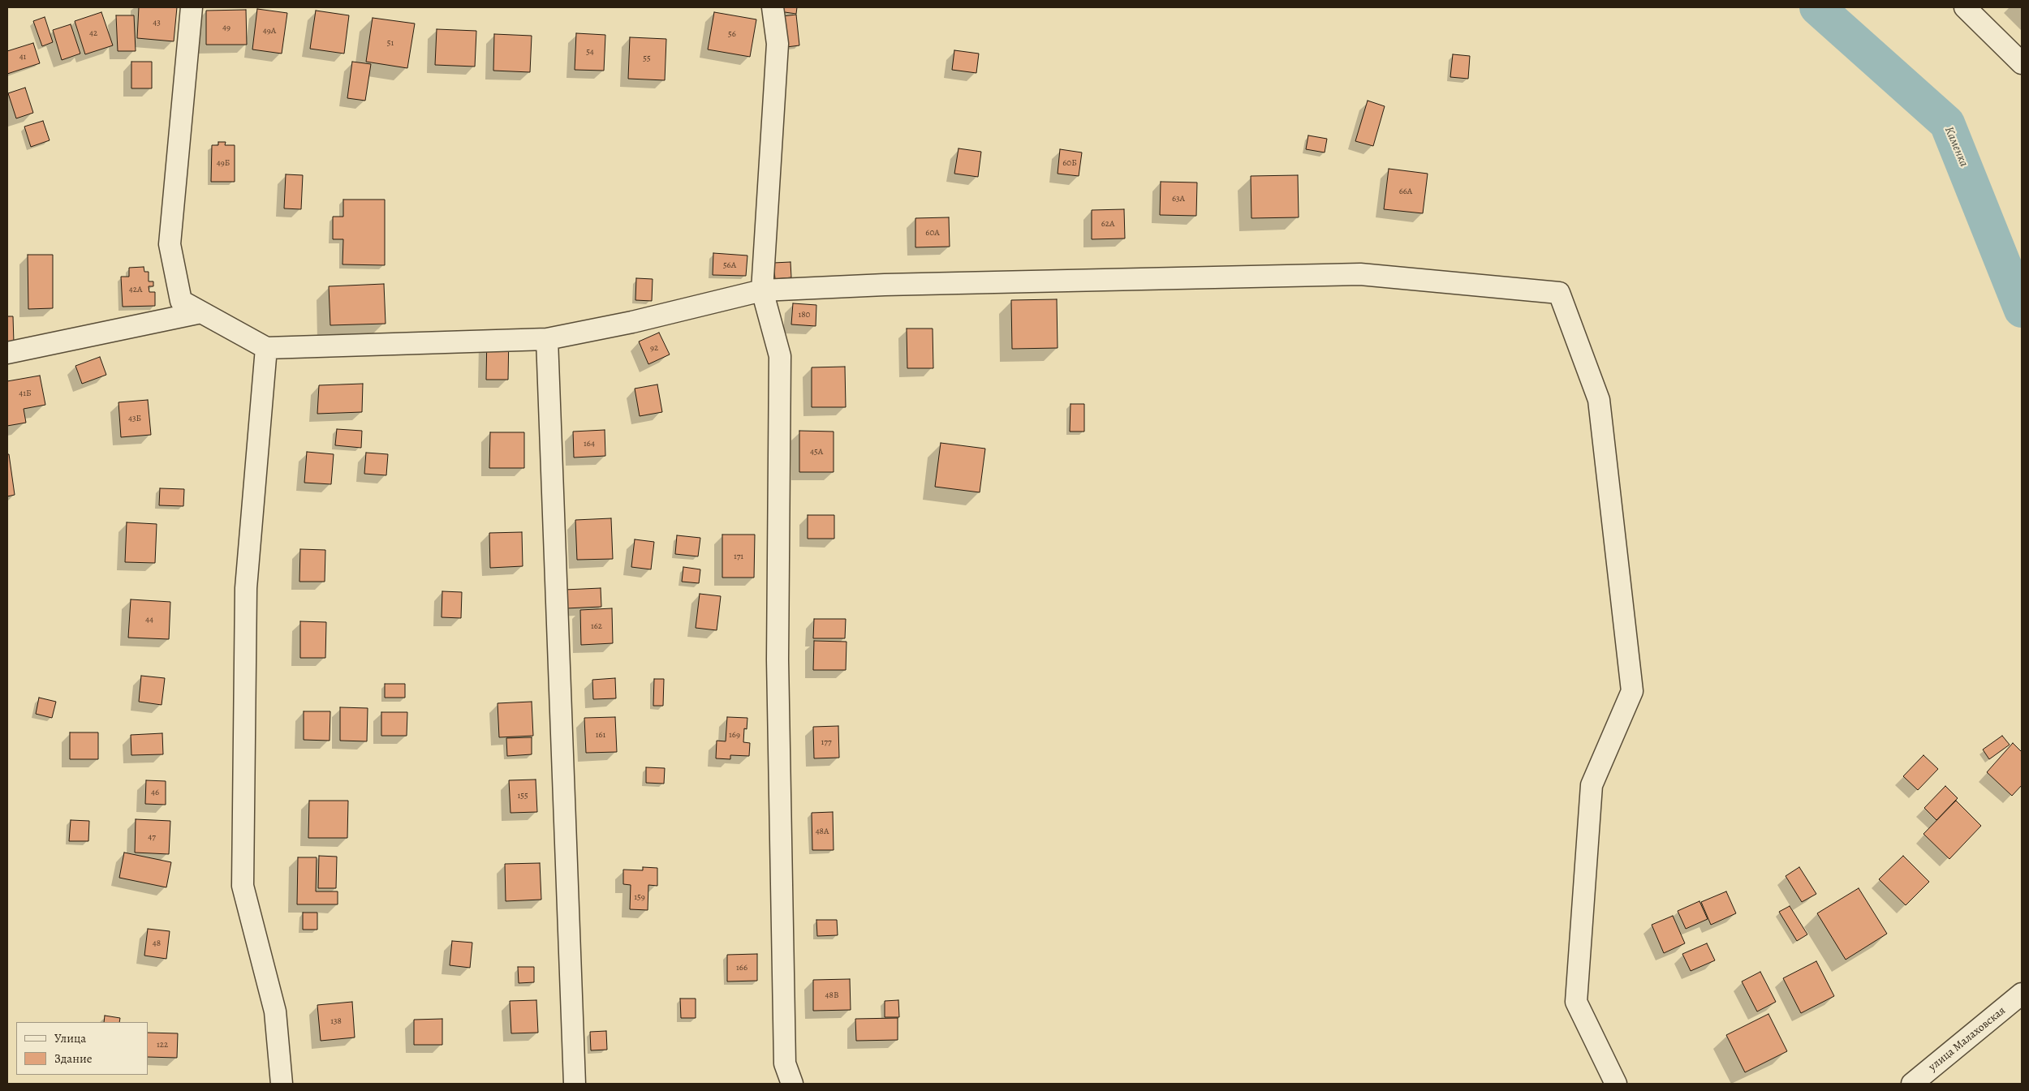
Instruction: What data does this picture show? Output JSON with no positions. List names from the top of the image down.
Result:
{
  "streets": {
    "street": ["улица Малаховская"]
  },
  "water": ["Каменка"],
  "house_numbers": [
    "43",
    "49",
    "49А",
    "42",
    "56",
    "51",
    "54",
    "41",
    "55",
    "49Б",
    "60Б",
    "66А",
    "63А",
    "62А",
    "60А",
    "56А",
    "42А",
    "180",
    "92",
    "41Б",
    "43Б",
    "164",
    "45А",
    "171",
    "44",
    "162",
    "161",
    "169",
    "177",
    "46",
    "155",
    "48А",
    "47",
    "159",
    "48",
    "166",
    "48В",
    "138",
    "122"
  ],
  "legend": ["Улица", "Здание"]
}
